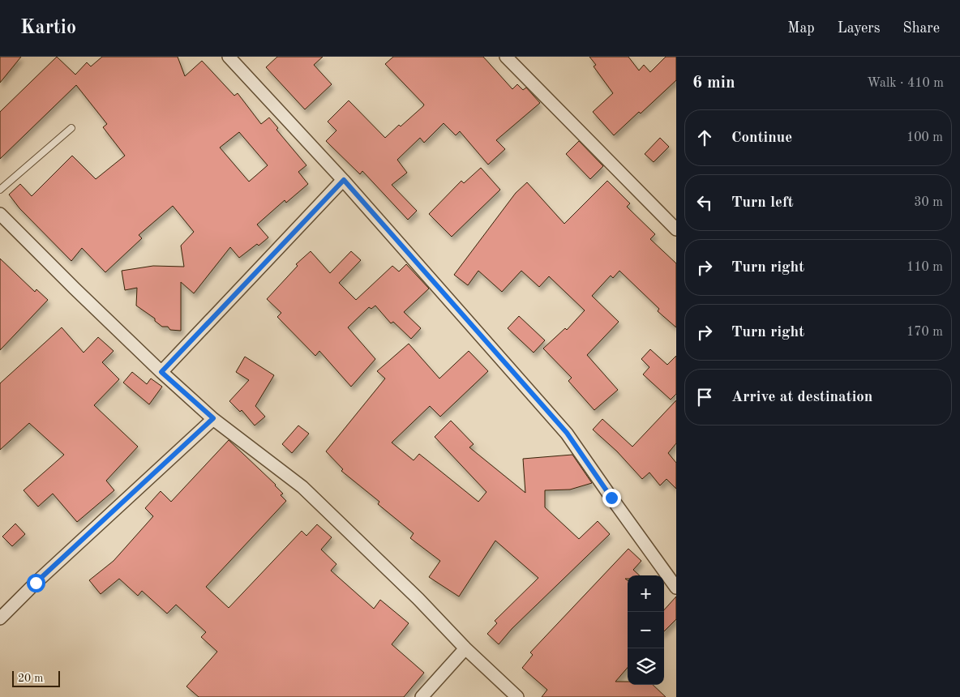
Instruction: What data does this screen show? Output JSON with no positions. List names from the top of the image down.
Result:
{
  "scale_bar": "20 m",
  "page": {
    "header": "Kartio",
    "nav": ["Map", "Layers", "Share"],
    "heading": ["6 min", "Walk · 410 m"],
    "list": [
      ["Continue", "100 m"],
      ["Turn left", "30 m"],
      ["Turn right", "110 m"],
      ["Turn right", "170 m"],
      "Arrive at destination"
    ],
    "map_buttons": ["+", "−"],
    "scale": "20 m"
  }
}
